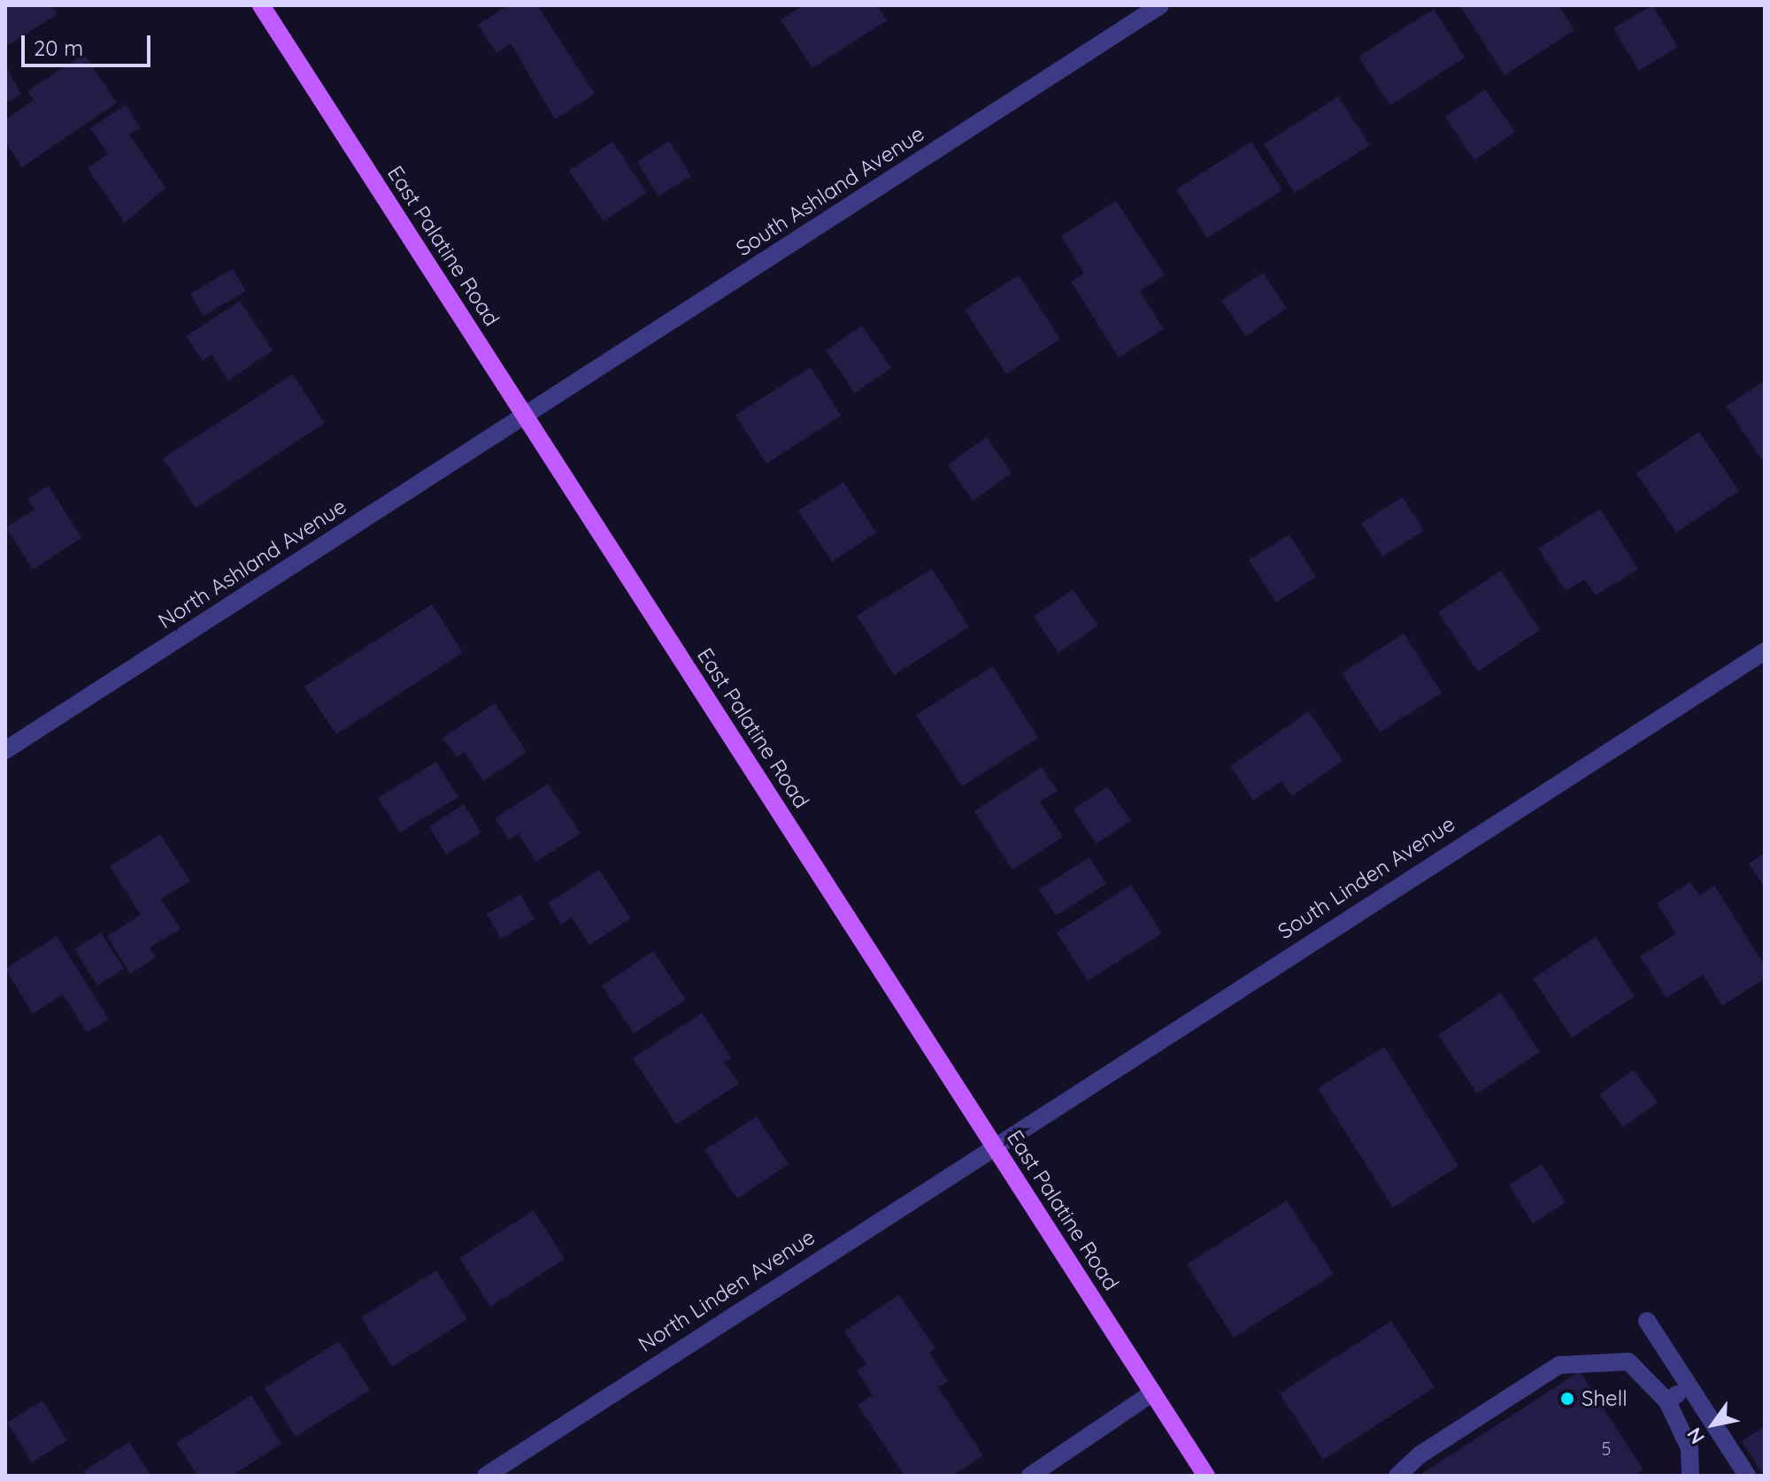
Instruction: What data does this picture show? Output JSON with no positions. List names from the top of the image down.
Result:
{
  "streets": {
    "main road": ["East Palatine Road"],
    "street": [
      "South Ashland Avenue",
      "North Ashland Avenue",
      "South Linden Avenue",
      "North Linden Avenue"
    ]
  },
  "crossings": [
    ["South Ashland Avenue", "East Palatine Road"],
    ["South Ashland Avenue", "North Ashland Avenue"],
    ["East Palatine Road", "North Ashland Avenue"],
    ["East Palatine Road", "South Linden Avenue"],
    ["East Palatine Road", "North Linden Avenue"],
    ["South Linden Avenue", "North Linden Avenue"]
  ],
  "places": ["Shell"],
  "house_numbers": ["5"],
  "scale_bar": "20 m",
  "north": "bottom left"
}
